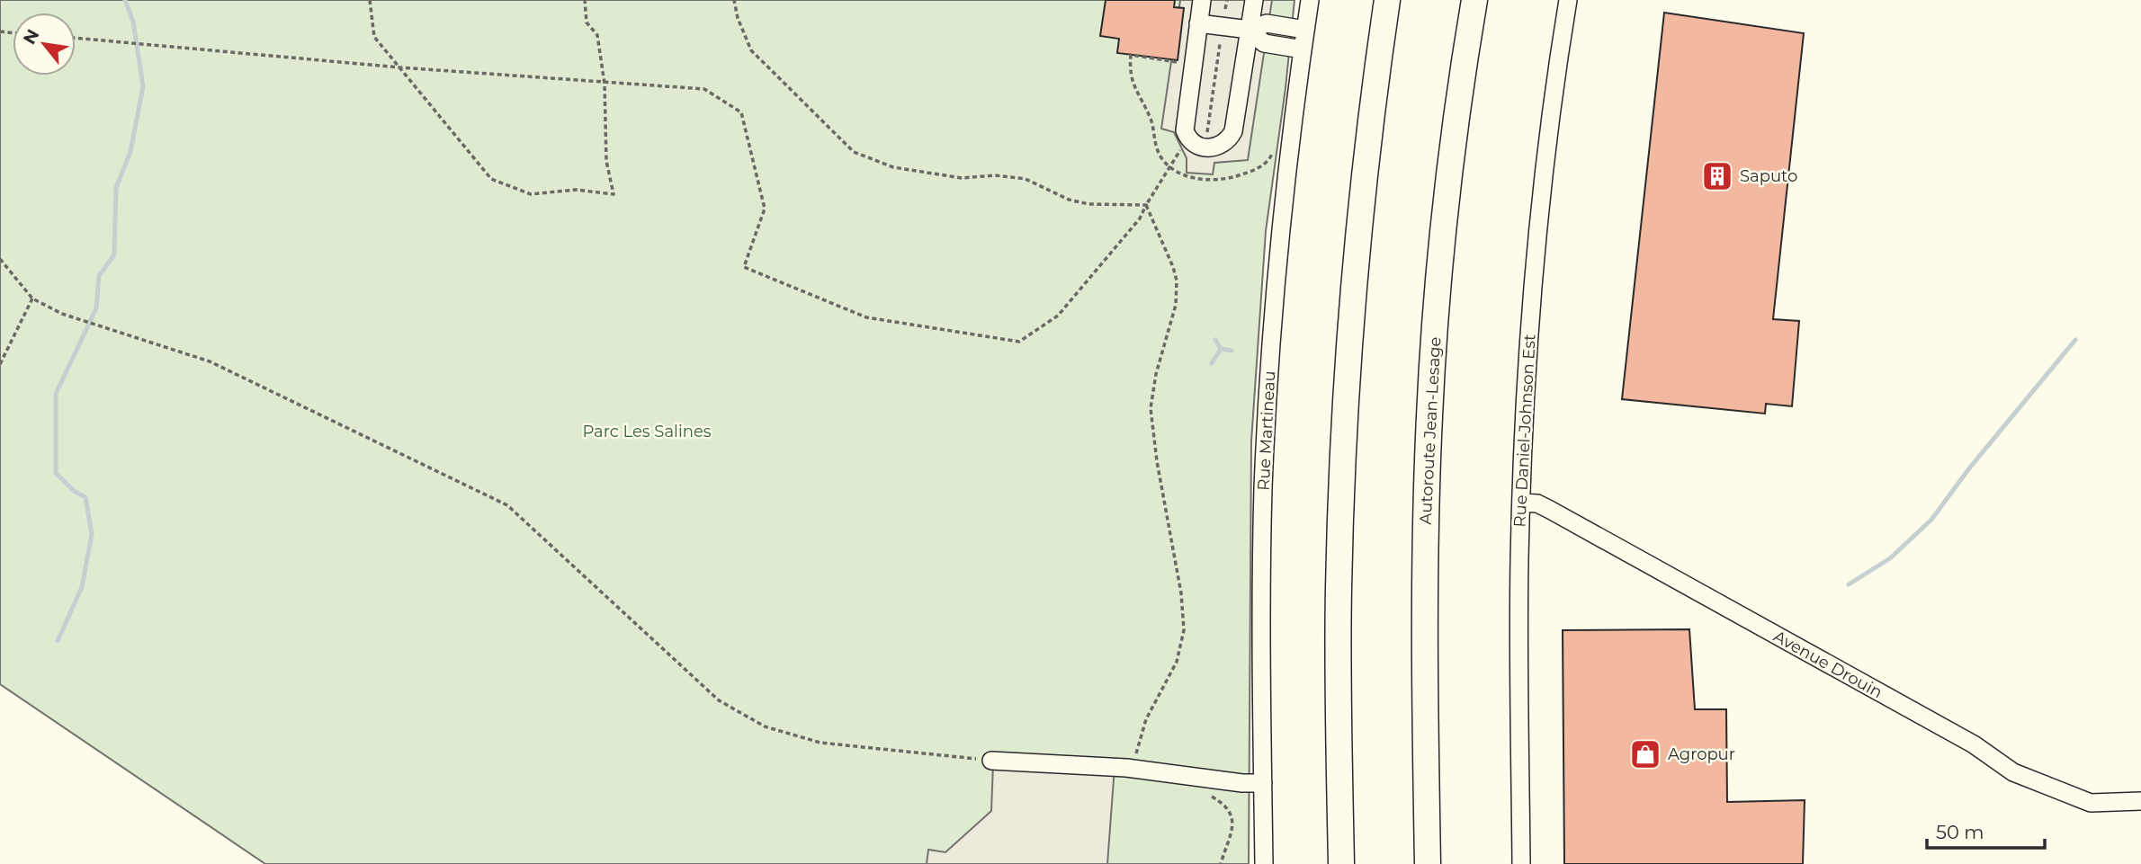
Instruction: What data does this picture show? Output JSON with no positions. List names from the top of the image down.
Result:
{
  "streets": {
    "highway": ["Autoroute Jean-Lesage"],
    "street": ["Rue Martineau", "Rue Daniel-Johnson Est", "Avenue Drouin"]
  },
  "crossings": [
    ["Rue Daniel-Johnson Est", "Avenue Drouin"]
  ],
  "parks": ["Parc Les Salines"],
  "places": {
    "building": ["Saputo"],
    "shop": ["Agropur"]
  },
  "scale_bar": "50 m",
  "north": "top left"
}
